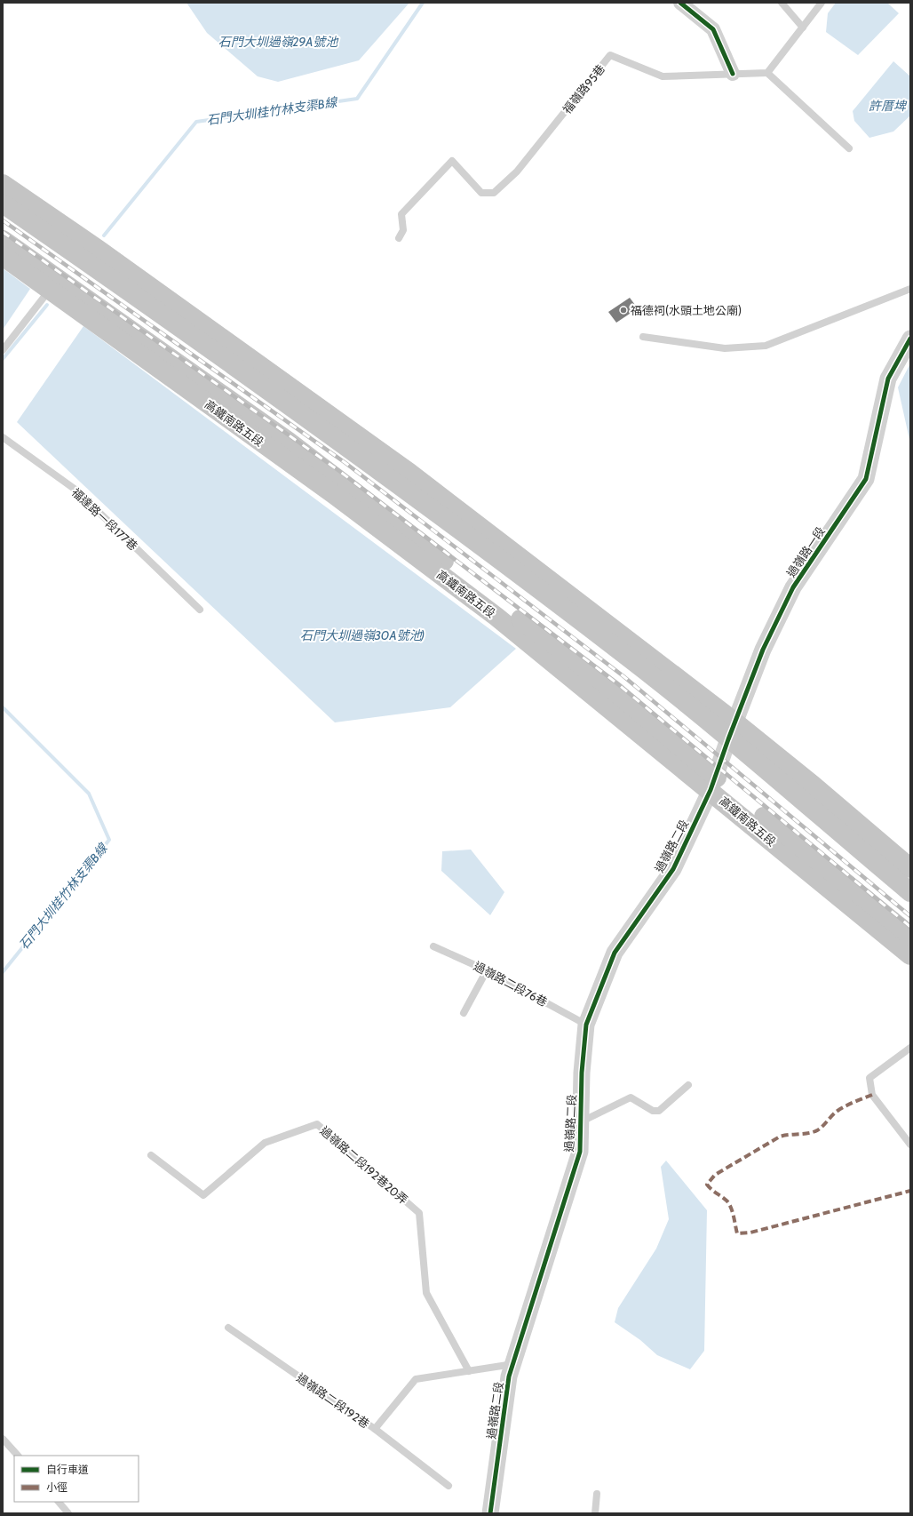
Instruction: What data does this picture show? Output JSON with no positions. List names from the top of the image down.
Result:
{
  "streets": {
    "main road": ["高鐵南路五段"],
    "street": ["過嶺路一段", "過嶺路二段"],
    "lane": [
      "福嶺路95巷",
      "福達路一段177巷",
      "過嶺路二段76巷",
      "過嶺路二段192巷20弄",
      "過嶺路二段192巷"
    ]
  },
  "crossings": [
    ["高鐵南路五段", "過嶺路一段"],
    ["高鐵南路五段", "過嶺路二段"],
    ["過嶺路一段", "過嶺路二段"],
    ["過嶺路二段", "過嶺路二段76巷"],
    ["過嶺路二段", "過嶺路二段192巷"],
    ["過嶺路二段192巷20弄", "過嶺路二段192巷"]
  ],
  "water": [
    "石門大圳過嶺29A號池",
    "許厝埤",
    "石門大圳桂竹林支渠B線",
    "石門大圳過嶺30A號池)"
  ],
  "places": ["福德祠(水頭土地公廟)"],
  "legend": ["自行車道", "小徑"]
}
